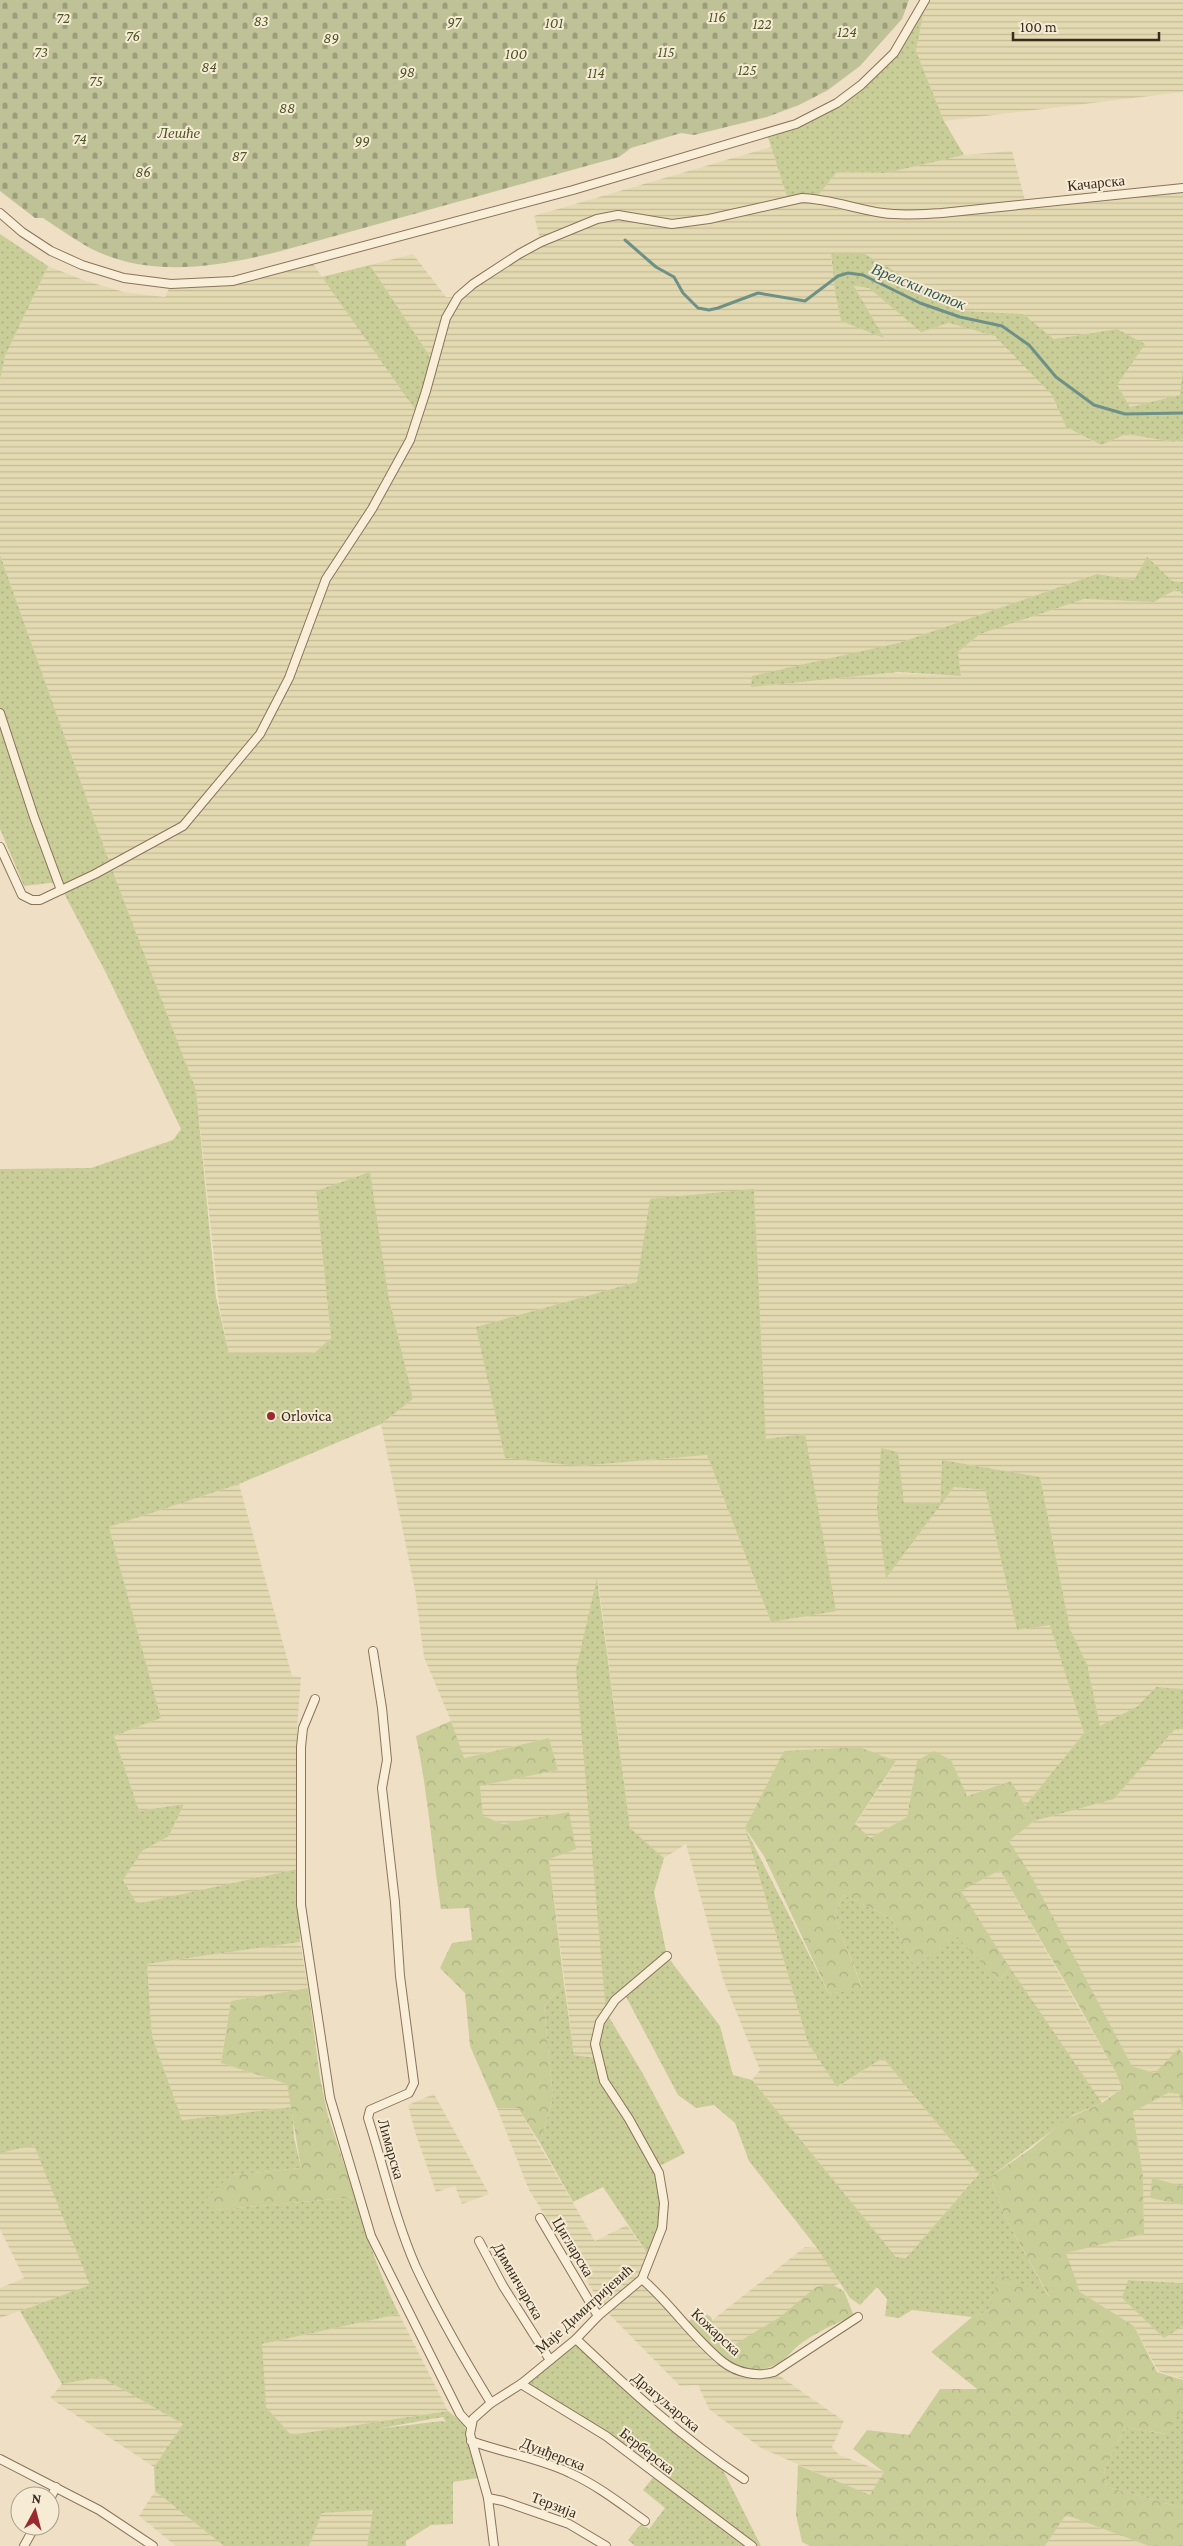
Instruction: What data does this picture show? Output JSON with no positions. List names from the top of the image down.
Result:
{
  "streets": {
    "street": [
      "Качарска",
      "Лимарска",
      "Цигларска",
      "Димничарска",
      "Маје Димитријевић",
      "Кожарска",
      "Драгуљарска",
      "Берберска",
      "Дунђерска",
      "Терзија"
    ]
  },
  "crossings": [
    ["Лимарска", "Маје Димитријевић"],
    ["Цигларска", "Маје Димитријевић"],
    ["Димничарска", "Маје Димитријевић"],
    ["Маје Димитријевић", "Кожарска"],
    ["Маје Димитријевић", "Драгуљарска"],
    ["Маје Димитријевић", "Берберска"]
  ],
  "water": ["Врелски поток"],
  "parks": [
    "116",
    "72",
    "83",
    "97",
    "101",
    "122",
    "124",
    "76",
    "89",
    "73",
    "115",
    "100",
    "84",
    "125",
    "98",
    "114",
    "75",
    "88",
    "Лешће",
    "74",
    "99",
    "87",
    "86"
  ],
  "places": ["Orlovica"],
  "scale_bar": "100 m",
  "north": "top"
}
